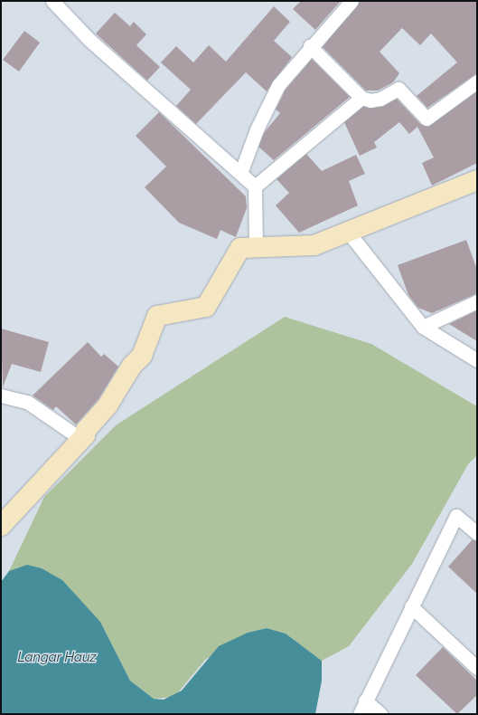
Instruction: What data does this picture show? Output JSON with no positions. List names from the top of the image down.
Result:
{
  "water": ["Langar Hauz"]
}
